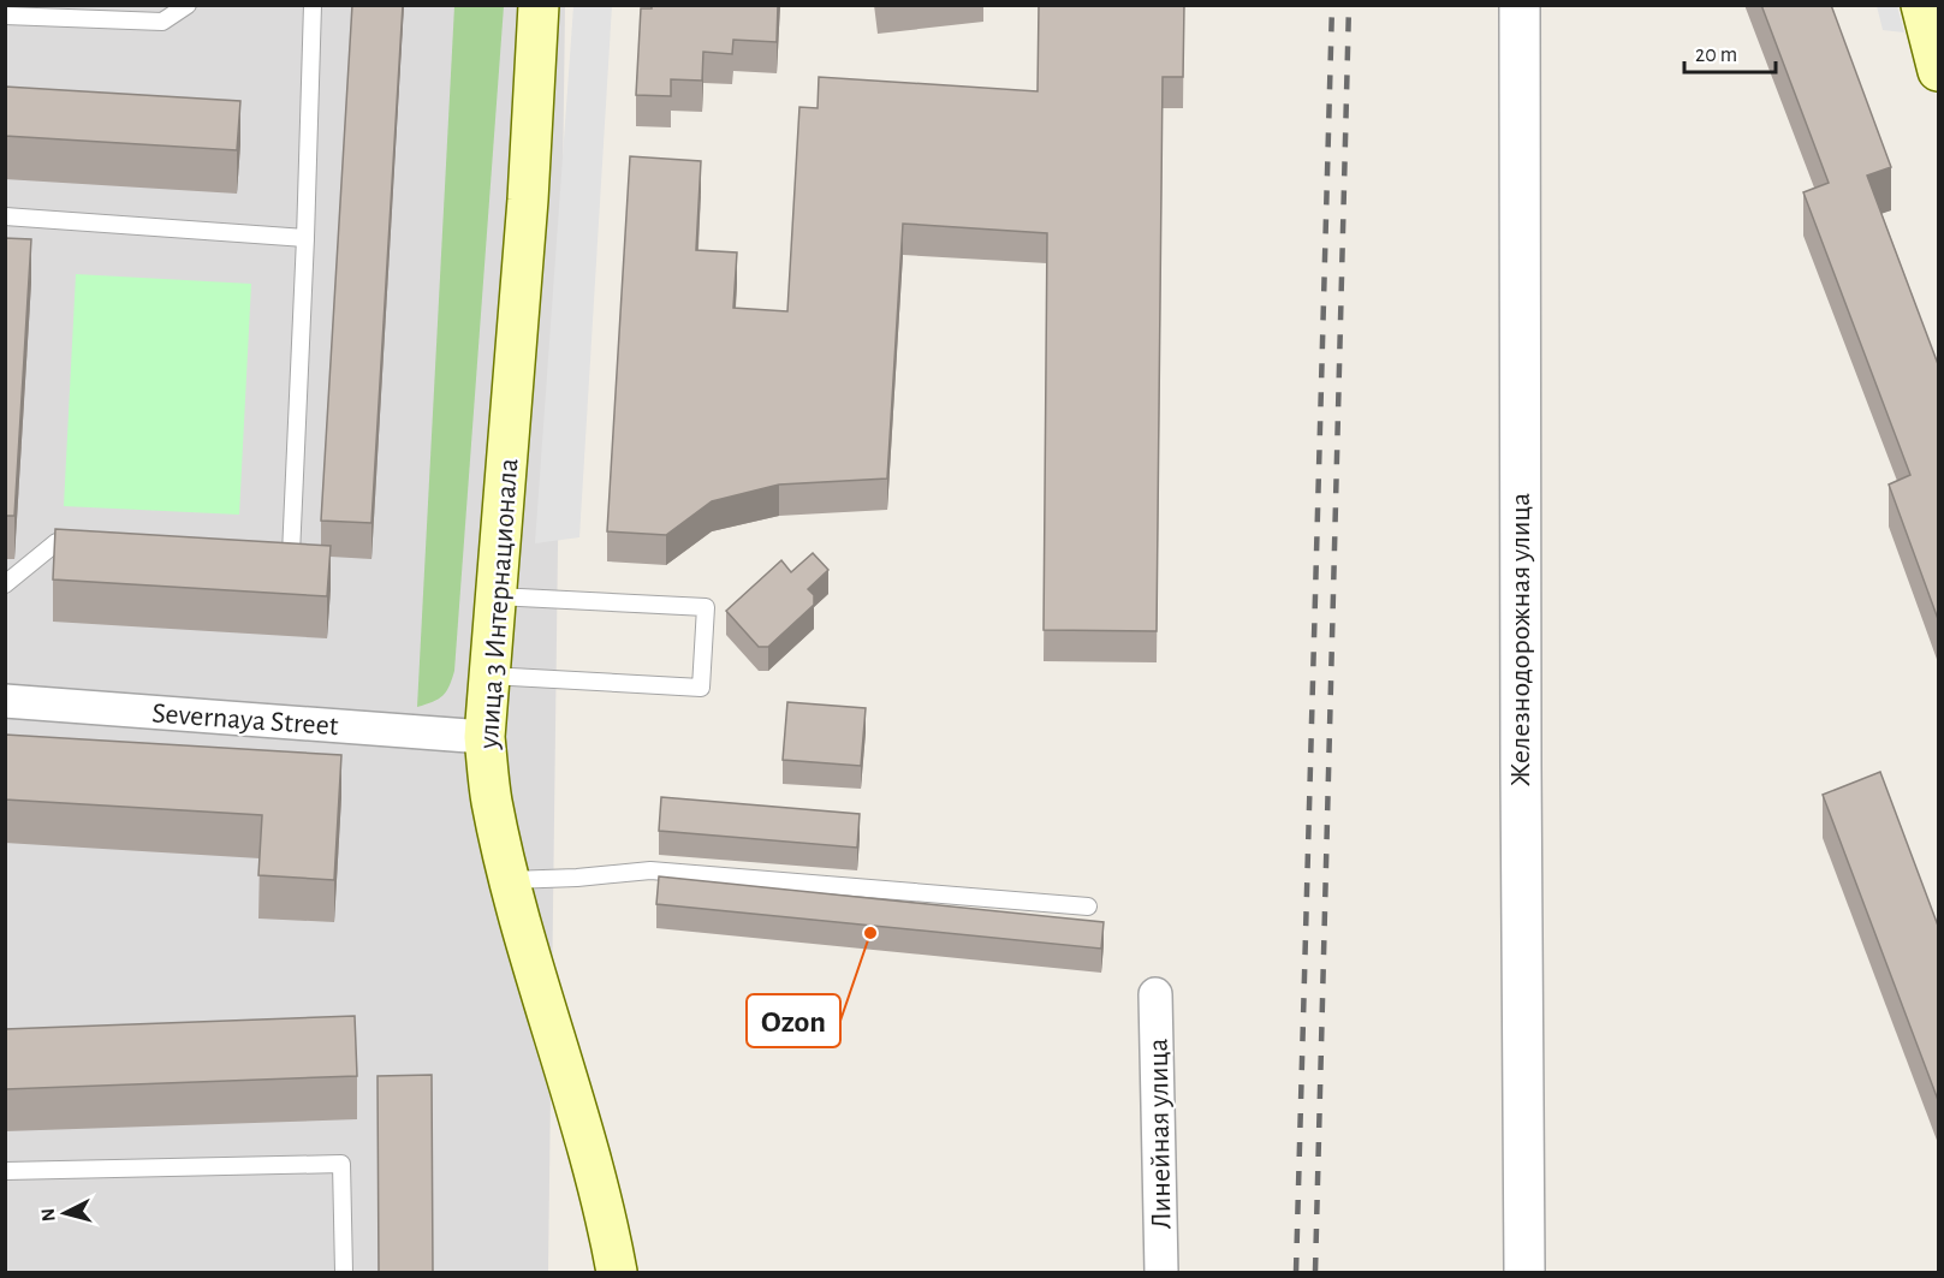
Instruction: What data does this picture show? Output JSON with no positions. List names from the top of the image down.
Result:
{
  "streets": {
    "main road": ["улица 3 Интернационала"],
    "street": ["Железнодорожная улица", "Severnaya Street", "Линейная улица"]
  },
  "crossings": [
    ["улица 3 Интернационала", "Severnaya Street"]
  ],
  "places": ["Ozon"],
  "scale_bar": "20 m",
  "north": "left"
}
